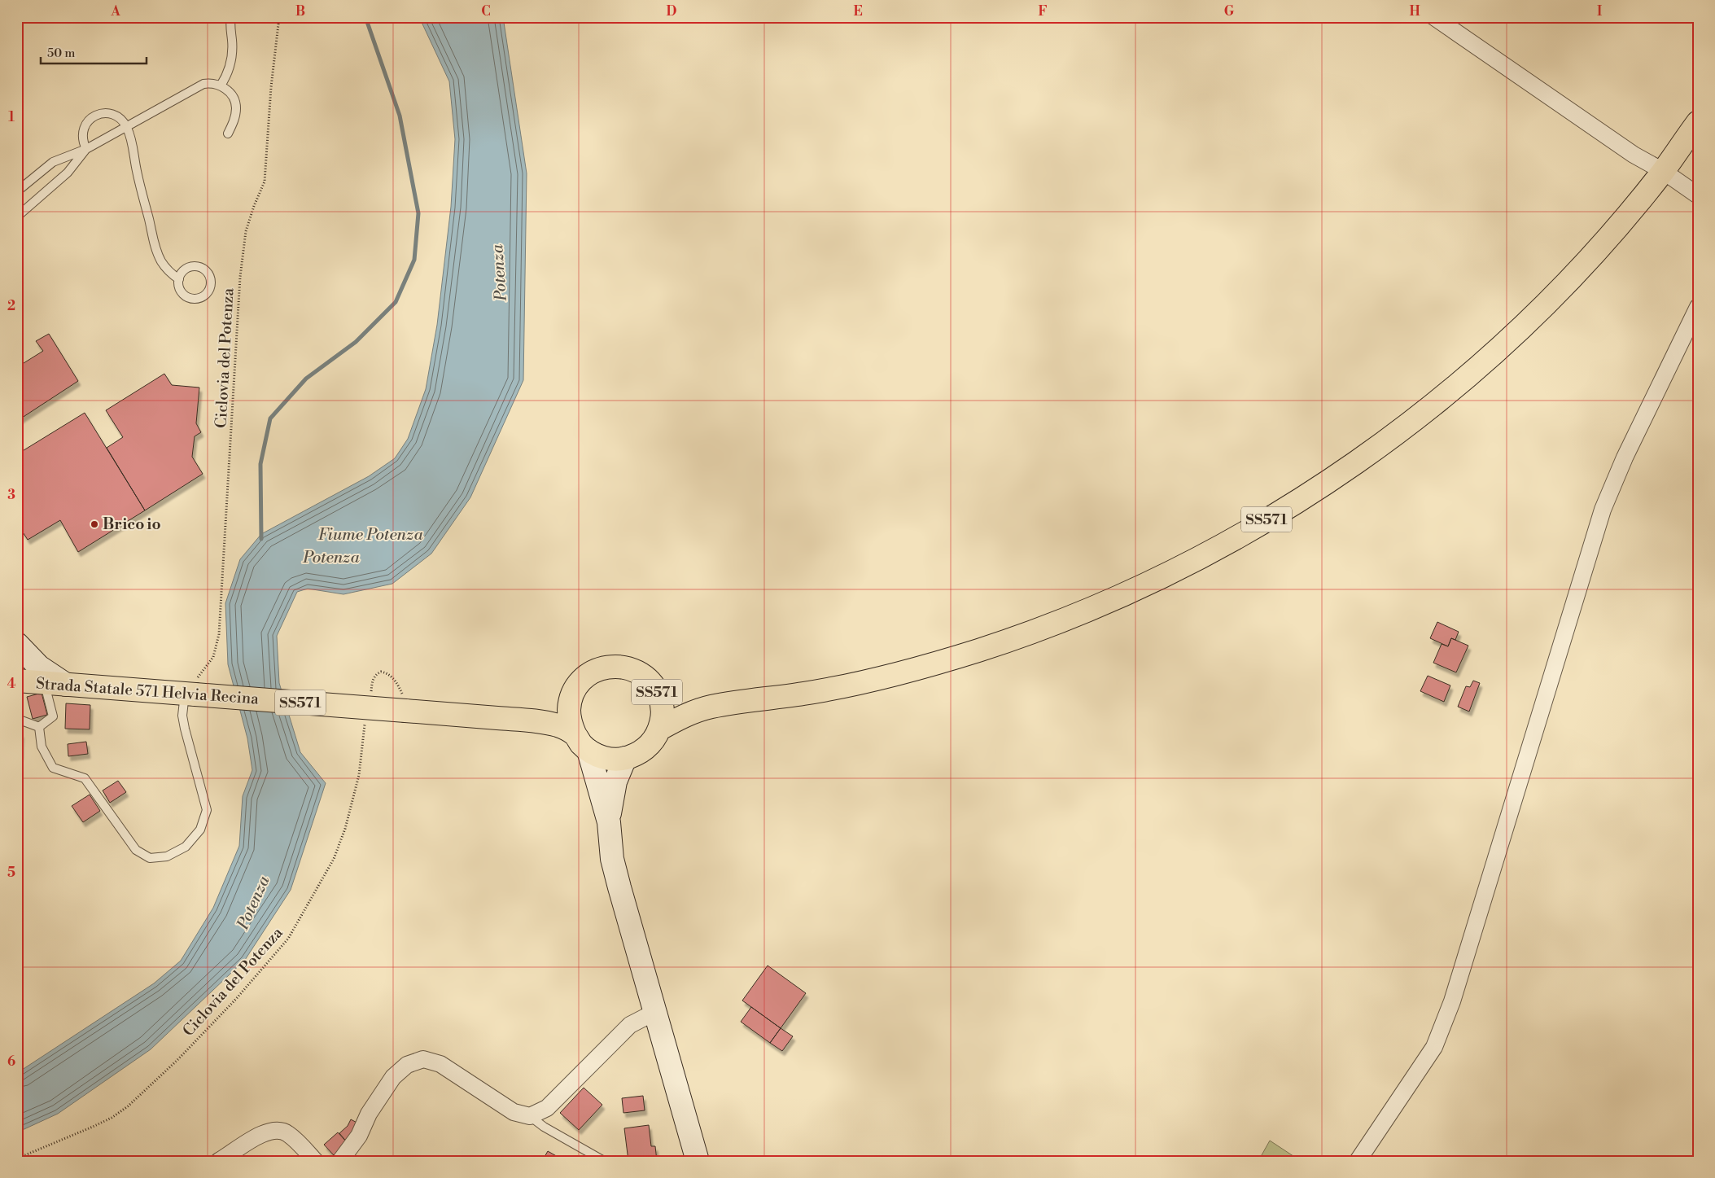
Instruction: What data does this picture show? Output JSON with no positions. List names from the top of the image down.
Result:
{
  "streets": {
    "main road": ["SS571", "Strada Statale 571 Helvia Recina"],
    "path": ["Ciclovia del Potenza"]
  },
  "crossings": [
    ["Ciclovia del Potenza", "Strada Statale 571 Helvia Recina"]
  ],
  "water": ["Potenza", "Fiume Potenza"],
  "places": ["Brico io"],
  "scale_bar": "50 m",
  "grid": {
    "columns": [
      "A",
      "B",
      "C",
      "D",
      "E",
      "F",
      "G",
      "H",
      "I"
    ],
    "rows": [
      "1",
      "2",
      "3",
      "4",
      "5",
      "6"
    ]
  }
}
